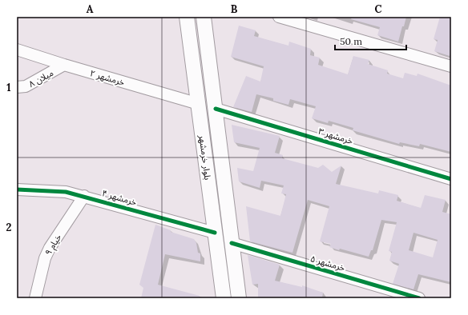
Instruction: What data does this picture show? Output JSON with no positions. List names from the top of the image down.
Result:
{
  "streets": {
    "main road": ["بلوار خرمشهر"],
    "street": [
      "خرمشهر ۲",
      "میلان ۸",
      "خرمشهر ۳",
      "خرمشهر ۴",
      "خیام ۹",
      "خرمشهر ۵"
    ]
  },
  "crossings": [
    ["خرمشهر ۲", "میلان ۸"],
    ["خرمشهر ۲", "بلوار خرمشهر"],
    ["خرمشهر ۳", "بلوار خرمشهر"],
    ["بلوار خرمشهر", "خرمشهر ۴"],
    ["بلوار خرمشهر", "خرمشهر ۵"],
    ["خرمشهر ۴", "خیام ۹"]
  ],
  "scale_bar": "50 m",
  "grid": {
    "columns": ["A", "B", "C"],
    "rows": ["1", "2"]
  }
}
